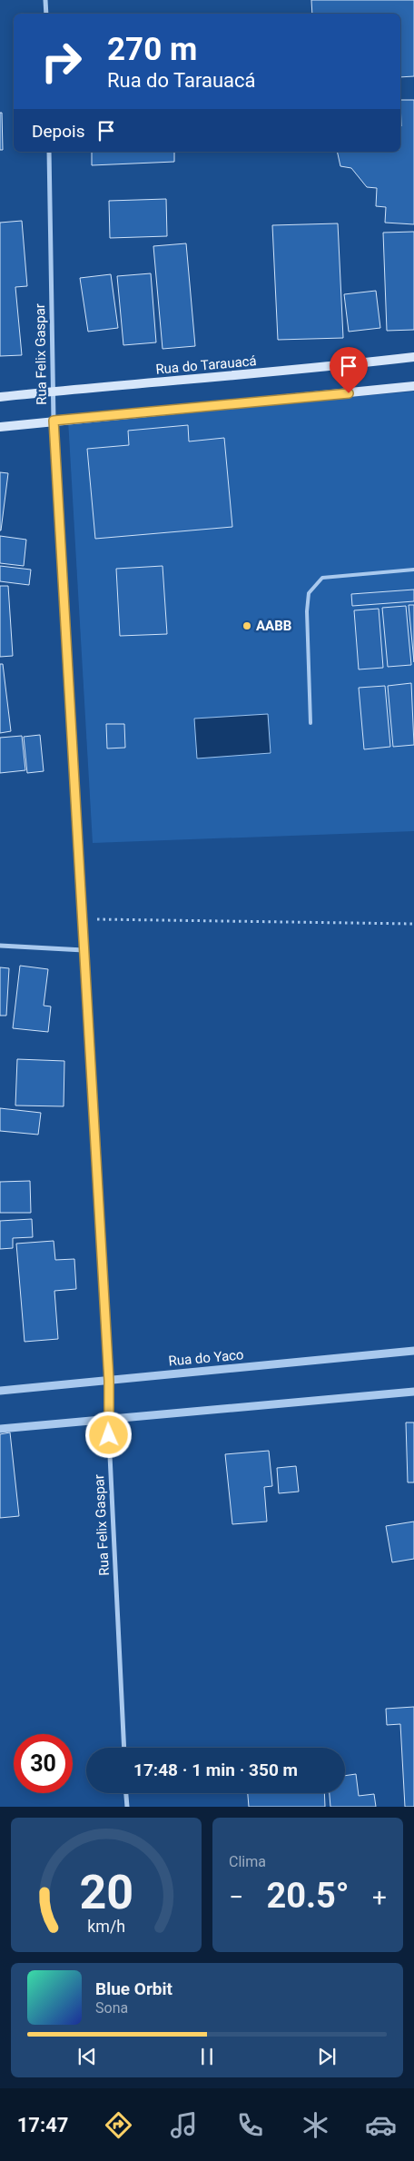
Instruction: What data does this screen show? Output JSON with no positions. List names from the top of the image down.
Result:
{
  "streets": {
    "main road": ["Rua do Tarauacá"],
    "street": ["Rua Felix Gaspar", "Rua do Yaco"]
  },
  "crossings": [
    ["Rua Felix Gaspar", "Rua do Tarauacá"],
    ["Rua Felix Gaspar", "Rua do Yaco"]
  ],
  "places": ["AABB"],
  "page": {
    "turn": ["270 m", "Rua do Tarauacá"],
    "then": "Depois",
    "limit": "30",
    "trip": "17:48 · 1 min · 350 m",
    "tile": "Clima",
    "heat": ["−", "20.5°", "+"],
    "song": ["Blue Orbit", "Sona"],
    "tabs": "17:47",
    "gauge": ["20", "km/h"]
  }
}
